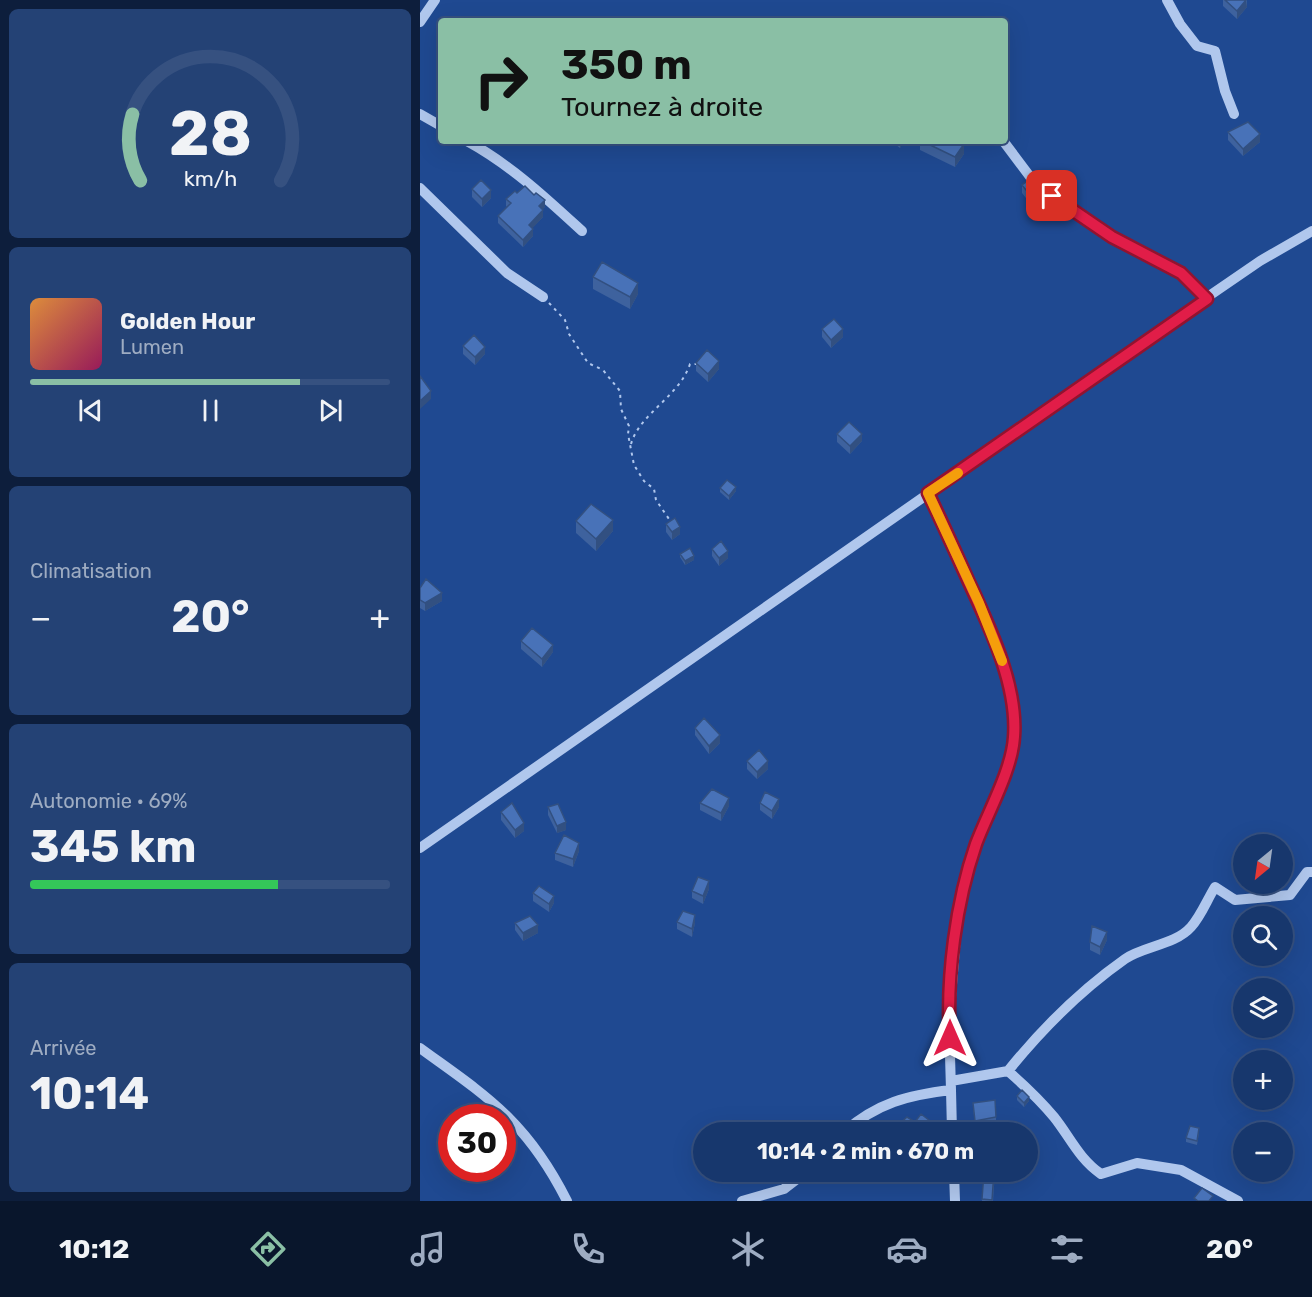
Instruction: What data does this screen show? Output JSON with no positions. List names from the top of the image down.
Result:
{
  "north": "bottom left",
  "page": {
    "turn": ["350 m", "Tournez à droite"],
    "song": ["Golden Hour", "Lumen"],
    "tile": [
      "Climatisation",
      ["Autonomie · 69%", "345 km"],
      ["Arrivée", "10:14"]
    ],
    "heat": ["−", "20°", "+"],
    "map_buttons": ["+", "−"],
    "limit": "30",
    "trip": "10:14 · 2 min · 670 m",
    "tabs": ["10:12", "20°"],
    "gauge": ["28", "km/h"]
  }
}
